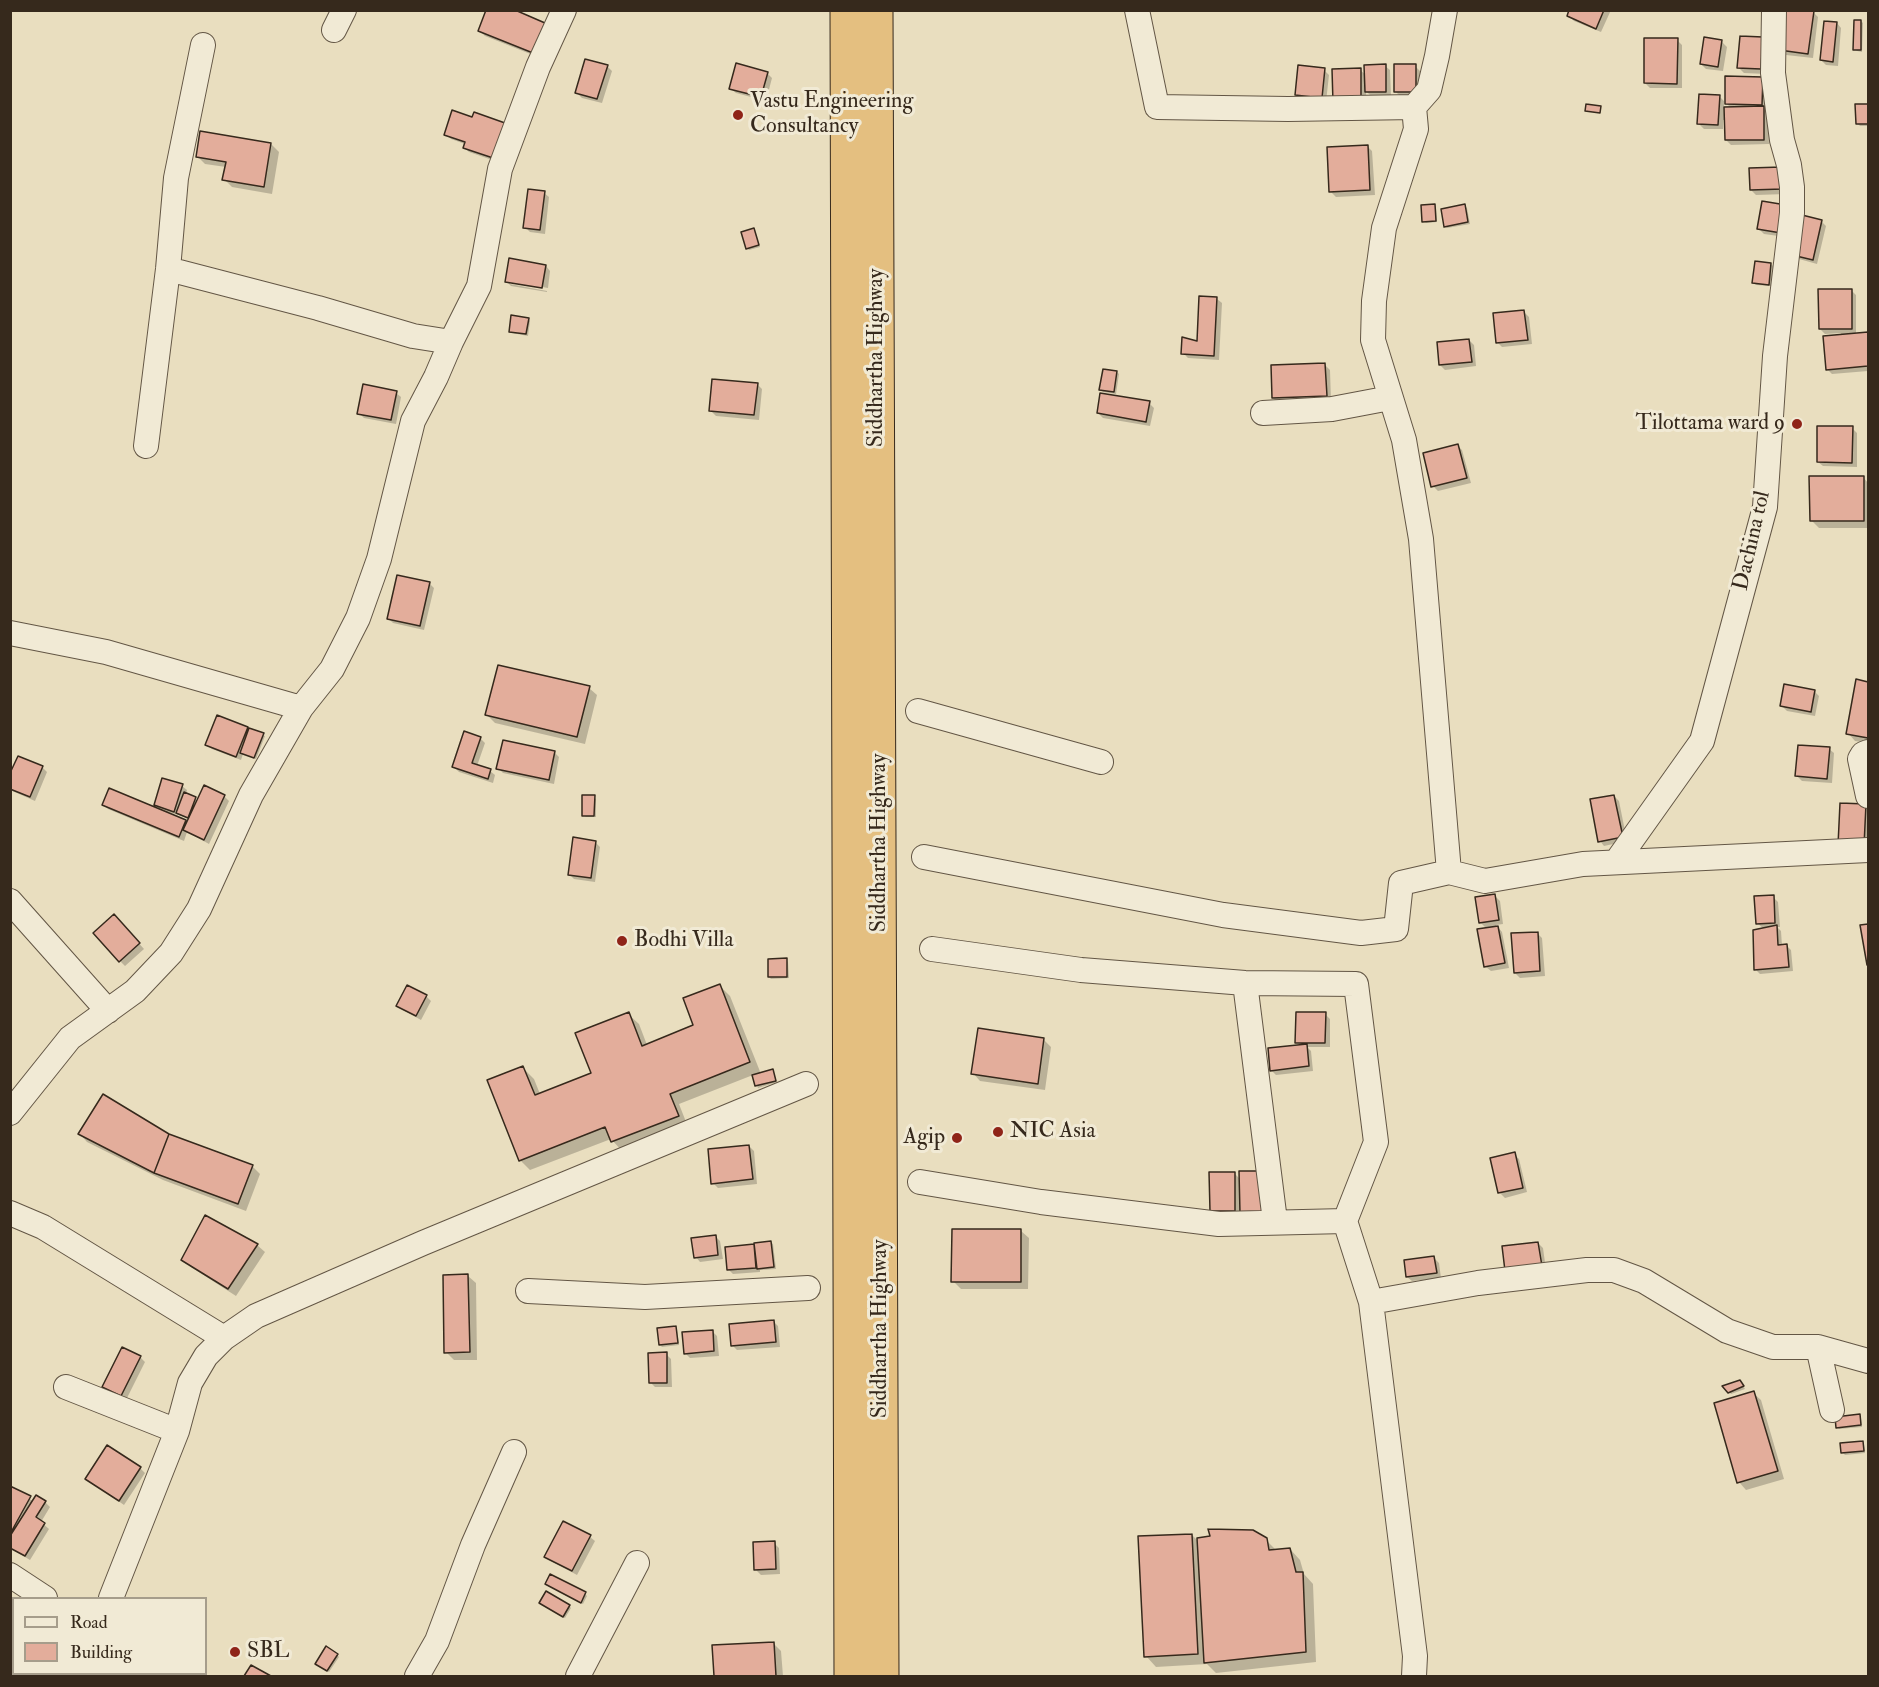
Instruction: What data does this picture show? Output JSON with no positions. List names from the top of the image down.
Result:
{
  "streets": {
    "highway": ["Siddhartha Highway"],
    "street": ["Dachina tol"]
  },
  "places": [
    "Vastu Engineering Consultancy",
    "Tilottama ward 9",
    "Bodhi Villa",
    "NIC Asia",
    "Agip",
    "SBL"
  ],
  "legend": ["Road", "Building"]
}
